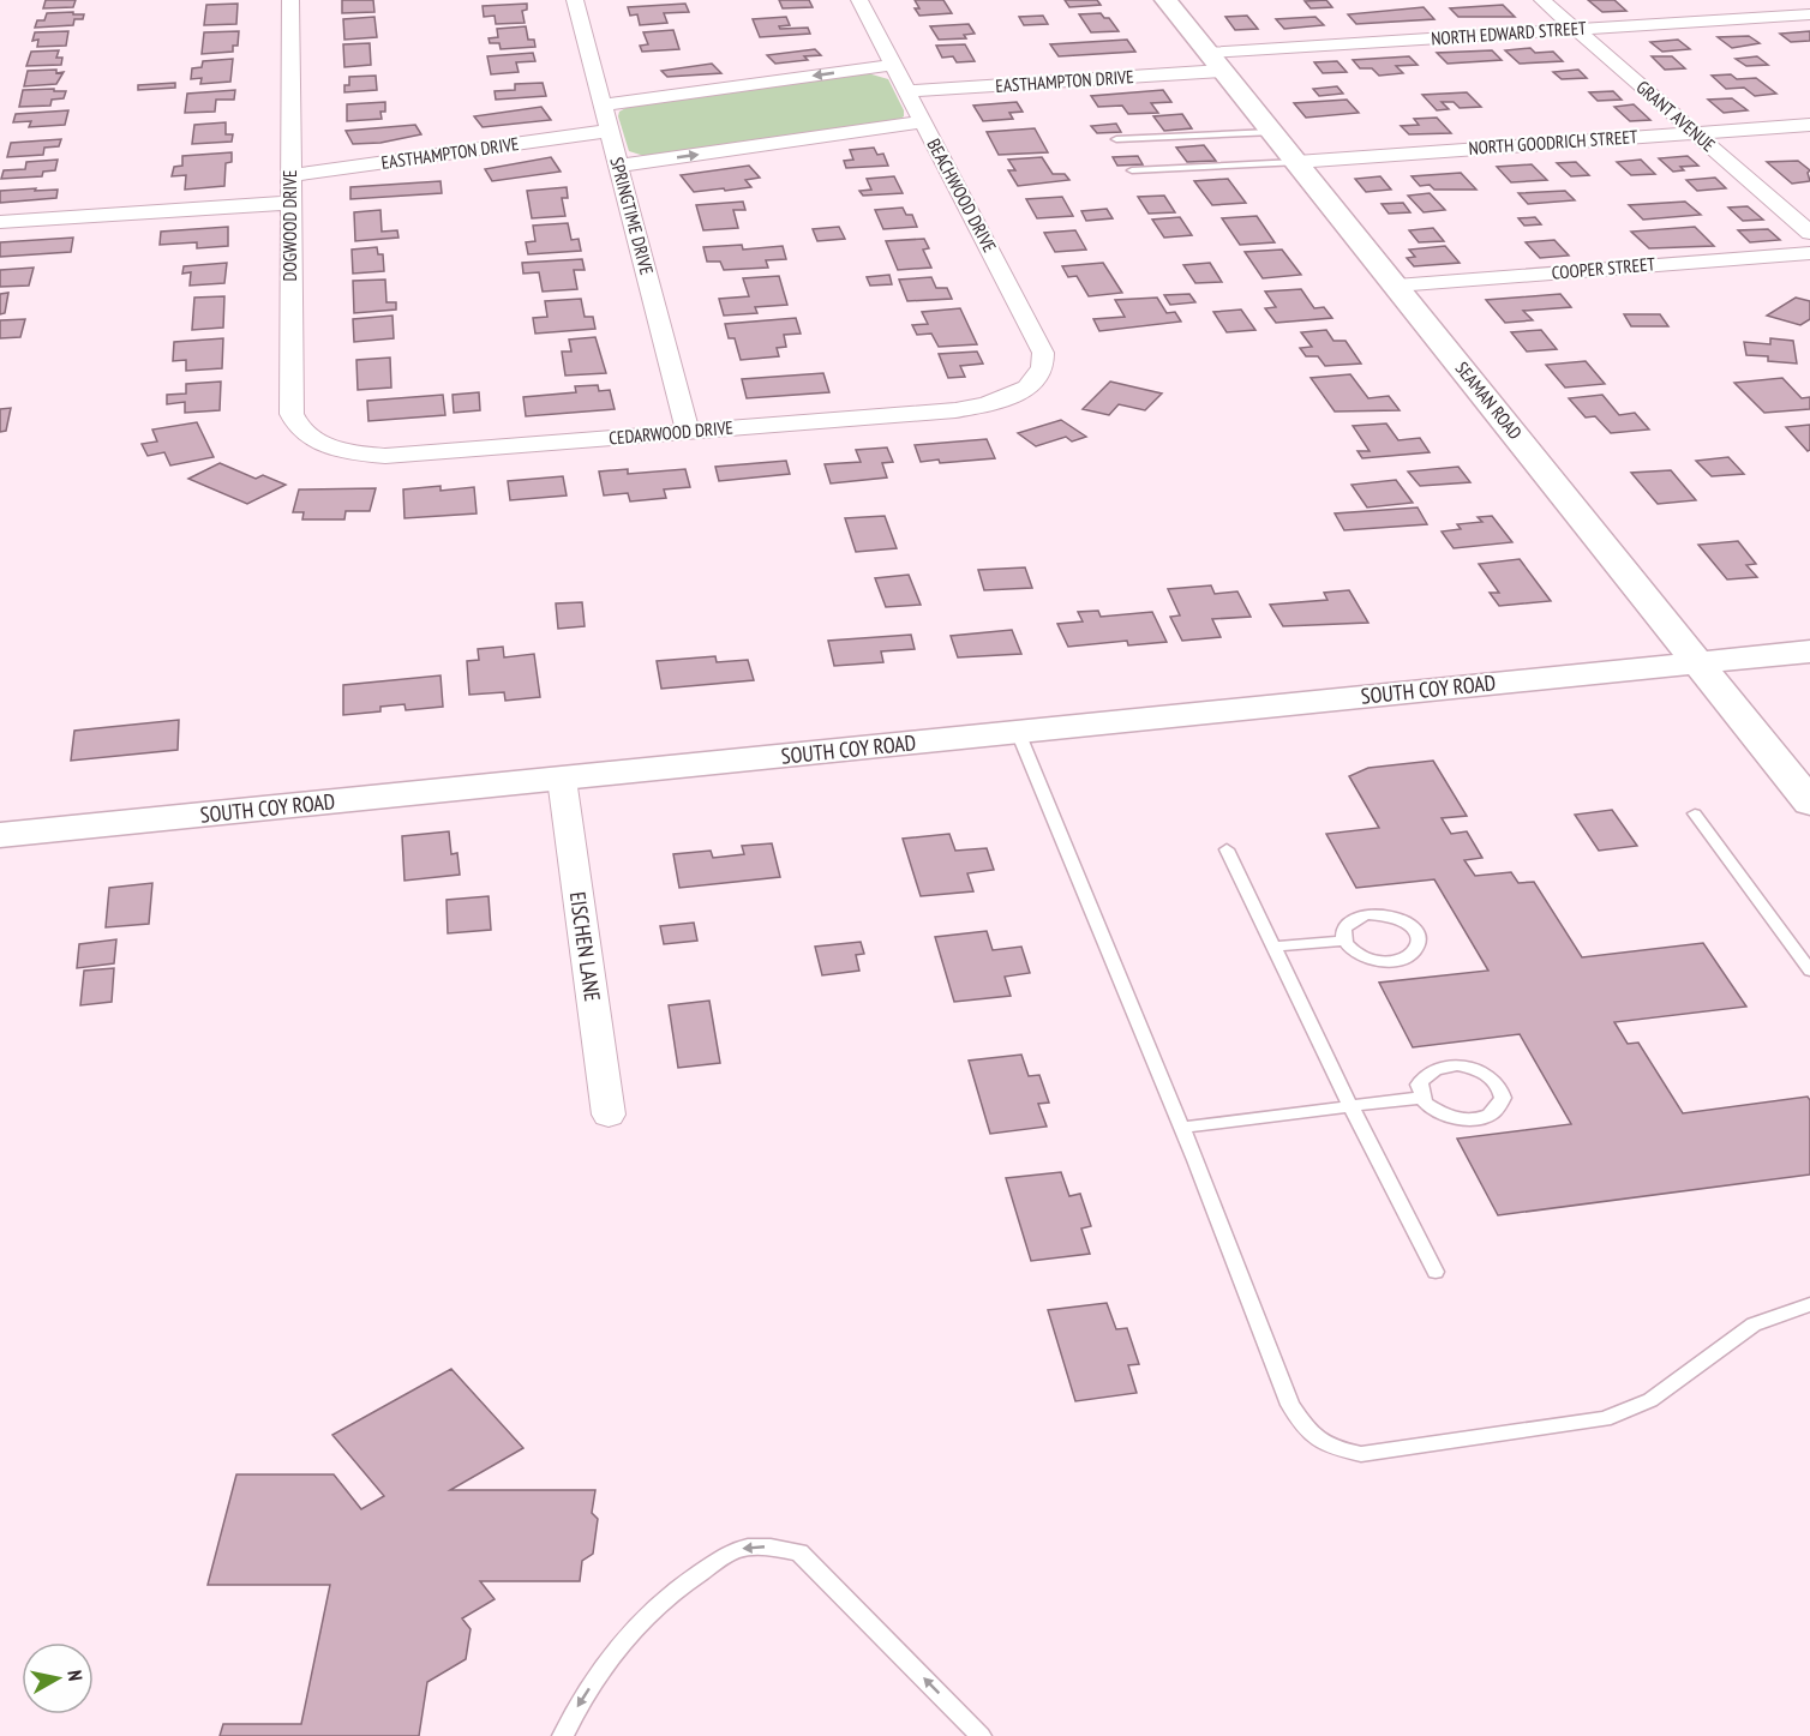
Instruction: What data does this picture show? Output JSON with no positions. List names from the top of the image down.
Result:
{
  "streets": {
    "street": [
      "NORTH EDWARD STREET",
      "EASTHAMPTON DRIVE",
      "GRANT AVENUE",
      "NORTH GOODRICH STREET",
      "BEACHWOOD DRIVE",
      "SPRINGTIME DRIVE",
      "DOGWOOD DRIVE",
      "COOPER STREET",
      "SEAMAN ROAD",
      "CEDARWOOD DRIVE",
      "SOUTH COY ROAD",
      "EISCHEN LANE"
    ]
  },
  "crossings": [
    ["NORTH EDWARD STREET", "EASTHAMPTON DRIVE"],
    ["NORTH EDWARD STREET", "GRANT AVENUE"],
    ["NORTH EDWARD STREET", "SEAMAN ROAD"],
    ["EASTHAMPTON DRIVE", "BEACHWOOD DRIVE"],
    ["EASTHAMPTON DRIVE", "SPRINGTIME DRIVE"],
    ["EASTHAMPTON DRIVE", "DOGWOOD DRIVE"],
    ["EASTHAMPTON DRIVE", "SEAMAN ROAD"],
    ["GRANT AVENUE", "NORTH GOODRICH STREET"],
    ["NORTH GOODRICH STREET", "SEAMAN ROAD"],
    ["BEACHWOOD DRIVE", "CEDARWOOD DRIVE"],
    ["SPRINGTIME DRIVE", "CEDARWOOD DRIVE"],
    ["DOGWOOD DRIVE", "CEDARWOOD DRIVE"],
    ["COOPER STREET", "SEAMAN ROAD"],
    ["SEAMAN ROAD", "SOUTH COY ROAD"],
    ["SOUTH COY ROAD", "EISCHEN LANE"]
  ],
  "north": "right"
}
